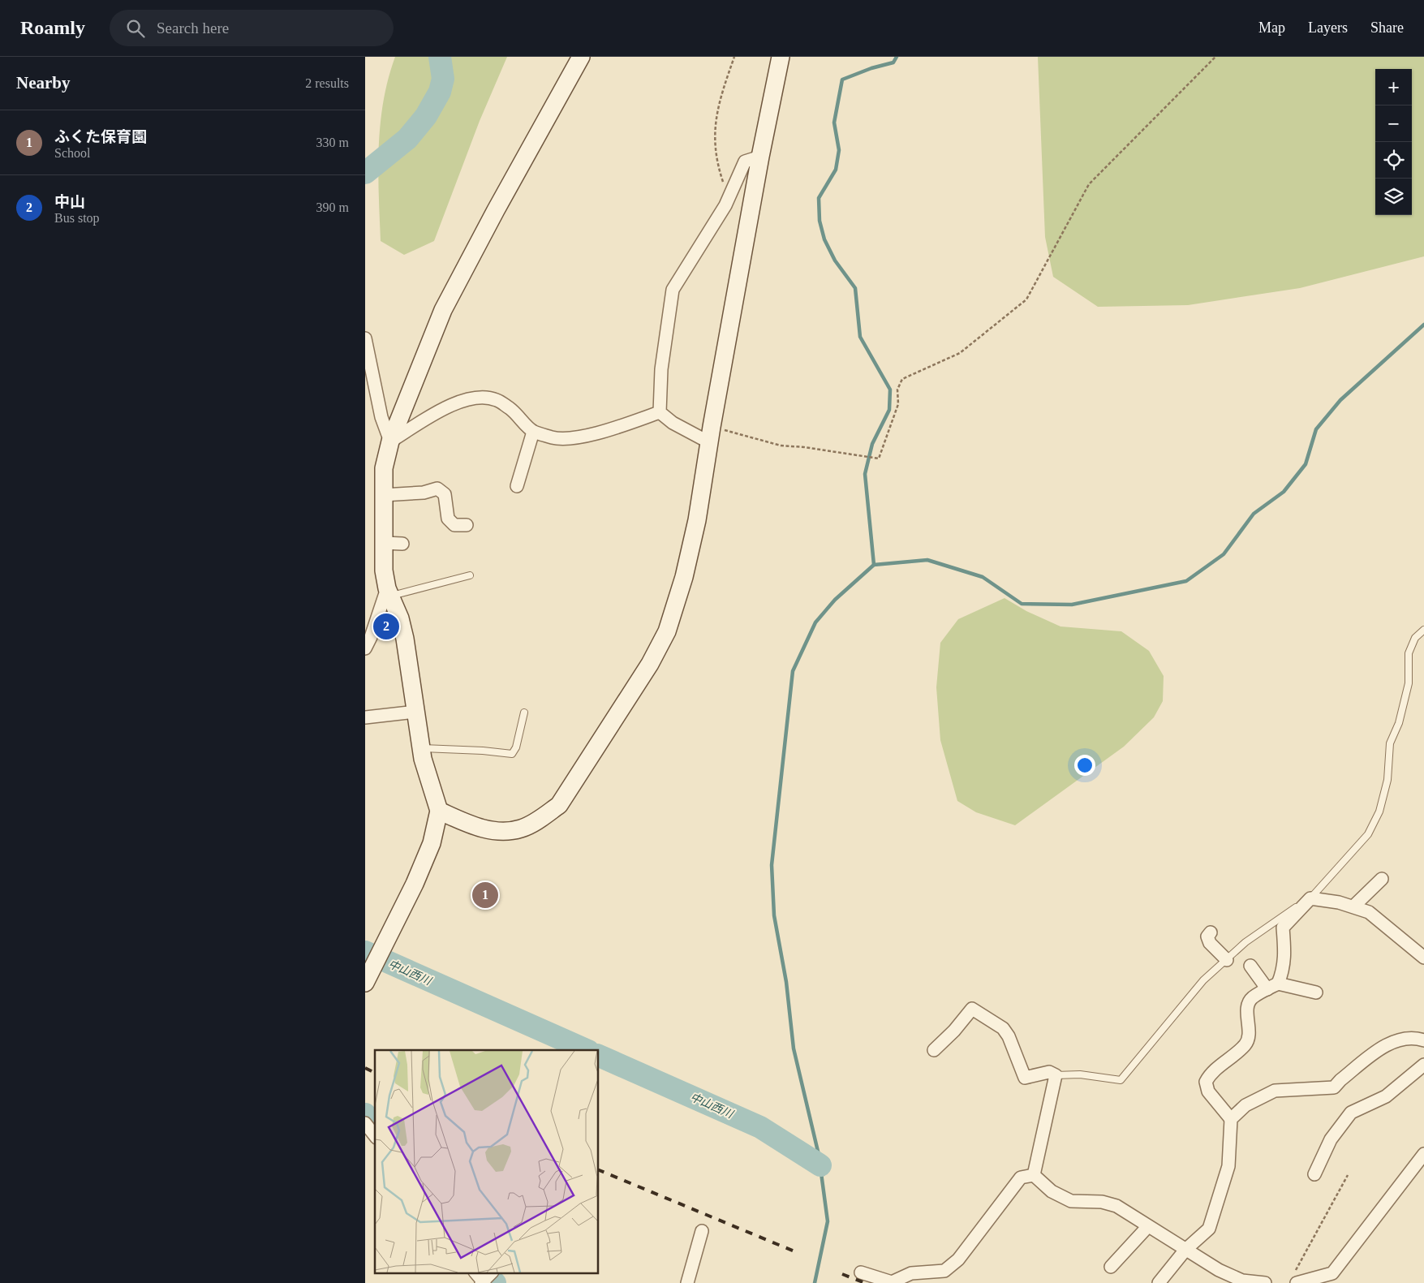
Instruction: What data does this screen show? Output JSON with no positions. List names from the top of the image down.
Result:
{
  "water": ["中山西川"],
  "page": {
    "header": "Roamly",
    "search": "Search here",
    "nav": ["Map", "Layers", "Share"],
    "heading": ["Nearby", "2 results"],
    "map_buttons": ["+", "−"],
    "list": [
      {
        "mark": "1",
        "name": "ふくた保育園",
        "note": "School",
        "value": "330 m"
      },
      {
        "mark": "2",
        "name": "中山",
        "note": "Bus stop",
        "value": "390 m"
      }
    ],
    "pins": ["2", "1"]
  }
}
